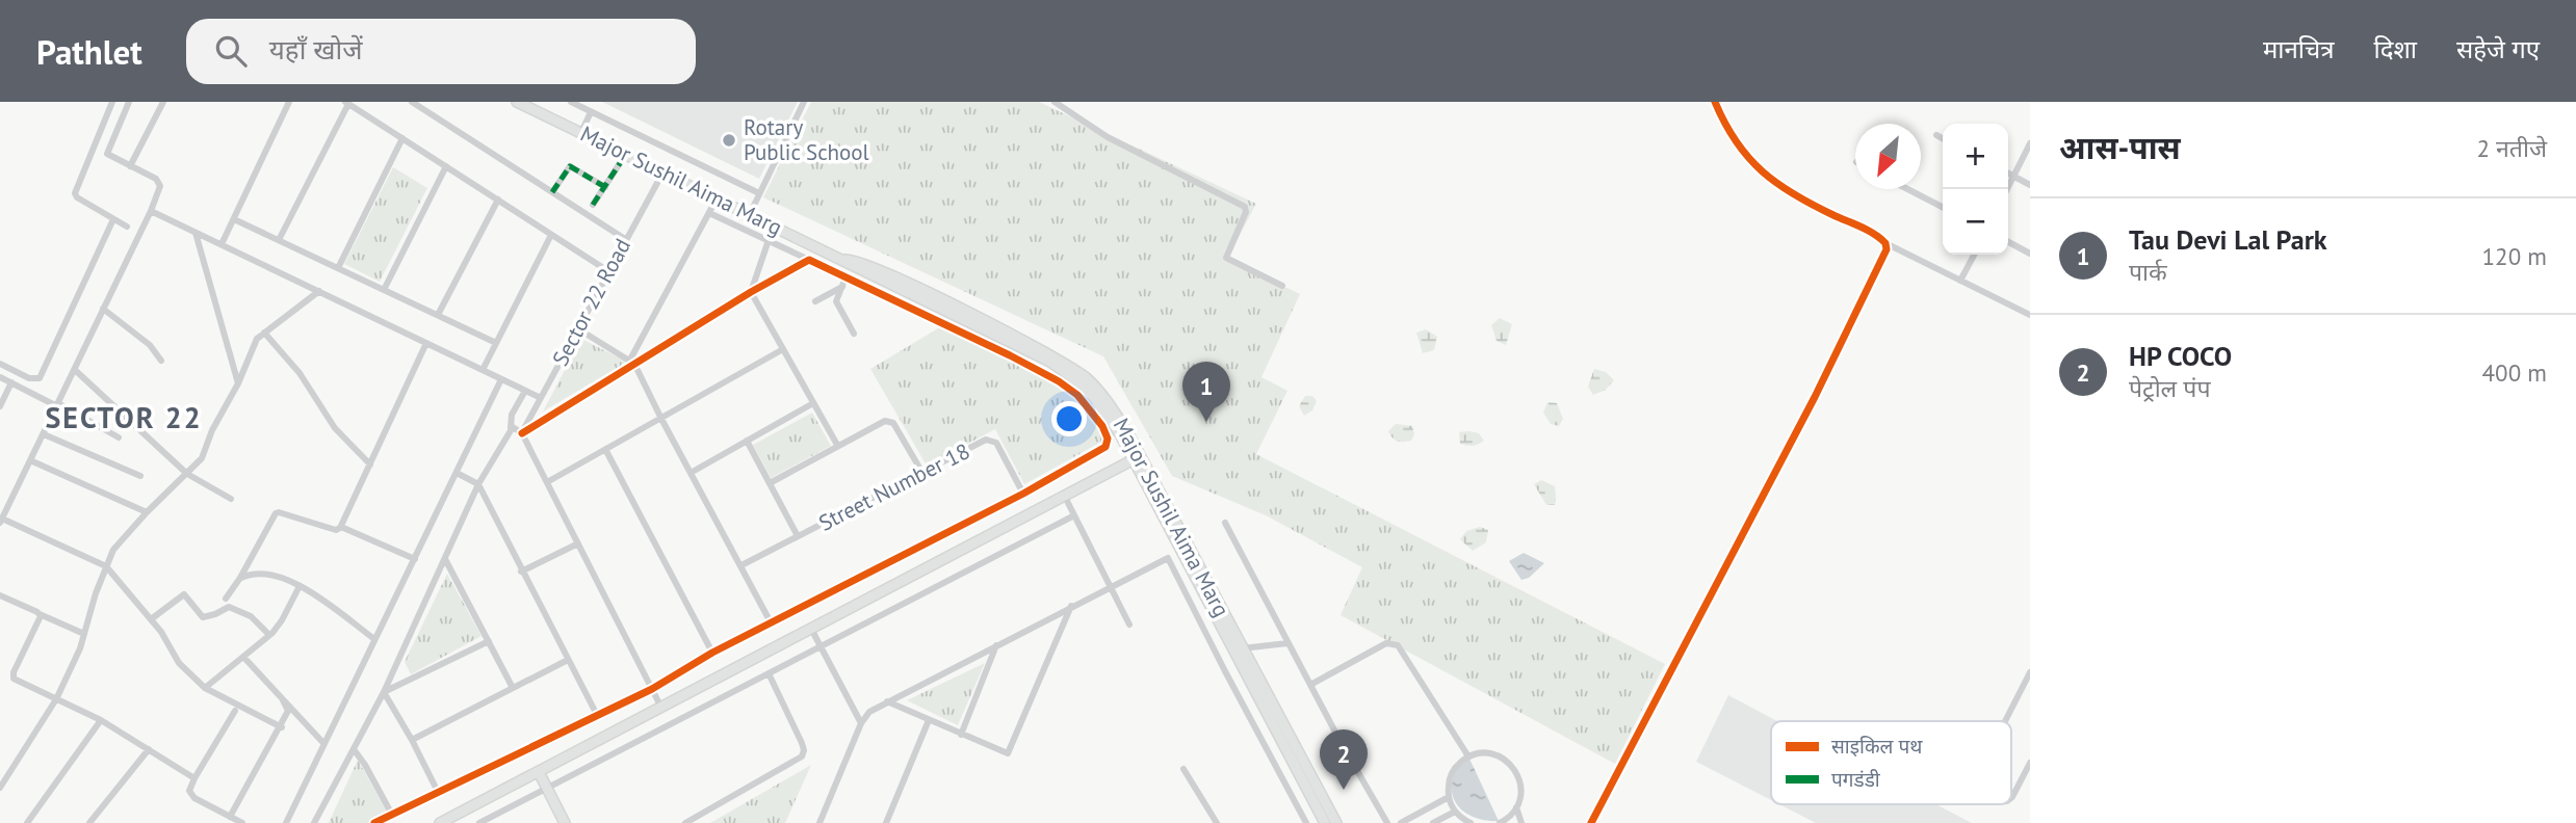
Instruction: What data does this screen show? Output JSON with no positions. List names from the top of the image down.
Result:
{
  "streets": {
    "street": ["Major Sushil Aima Marg", "Sector 22 Road", "Street Number 18"]
  },
  "crossings": [
    ["Major Sushil Aima Marg", "Sector 22 Road"]
  ],
  "districts": ["SECTOR 22"],
  "places": ["Rotary Public School"],
  "legend": ["साइकिल पथ", "पगडंडी"],
  "north": "bottom left",
  "page": {
    "header": "Pathlet",
    "search": "यहाँ खोजें",
    "nav": ["मानचित्र", "दिशा", "सहेजे गए"],
    "heading": ["आस-पास", "2 नतीजे"],
    "map_buttons": ["+", "−"],
    "list": [
      {
        "mark": "1",
        "name": "Tau Devi Lal Park",
        "note": "पार्क",
        "value": "120 m"
      },
      {
        "mark": "2",
        "name": "HP COCO",
        "note": "पेट्रोल पंप",
        "value": "400 m"
      }
    ],
    "pins": ["1", "2"]
  }
}
